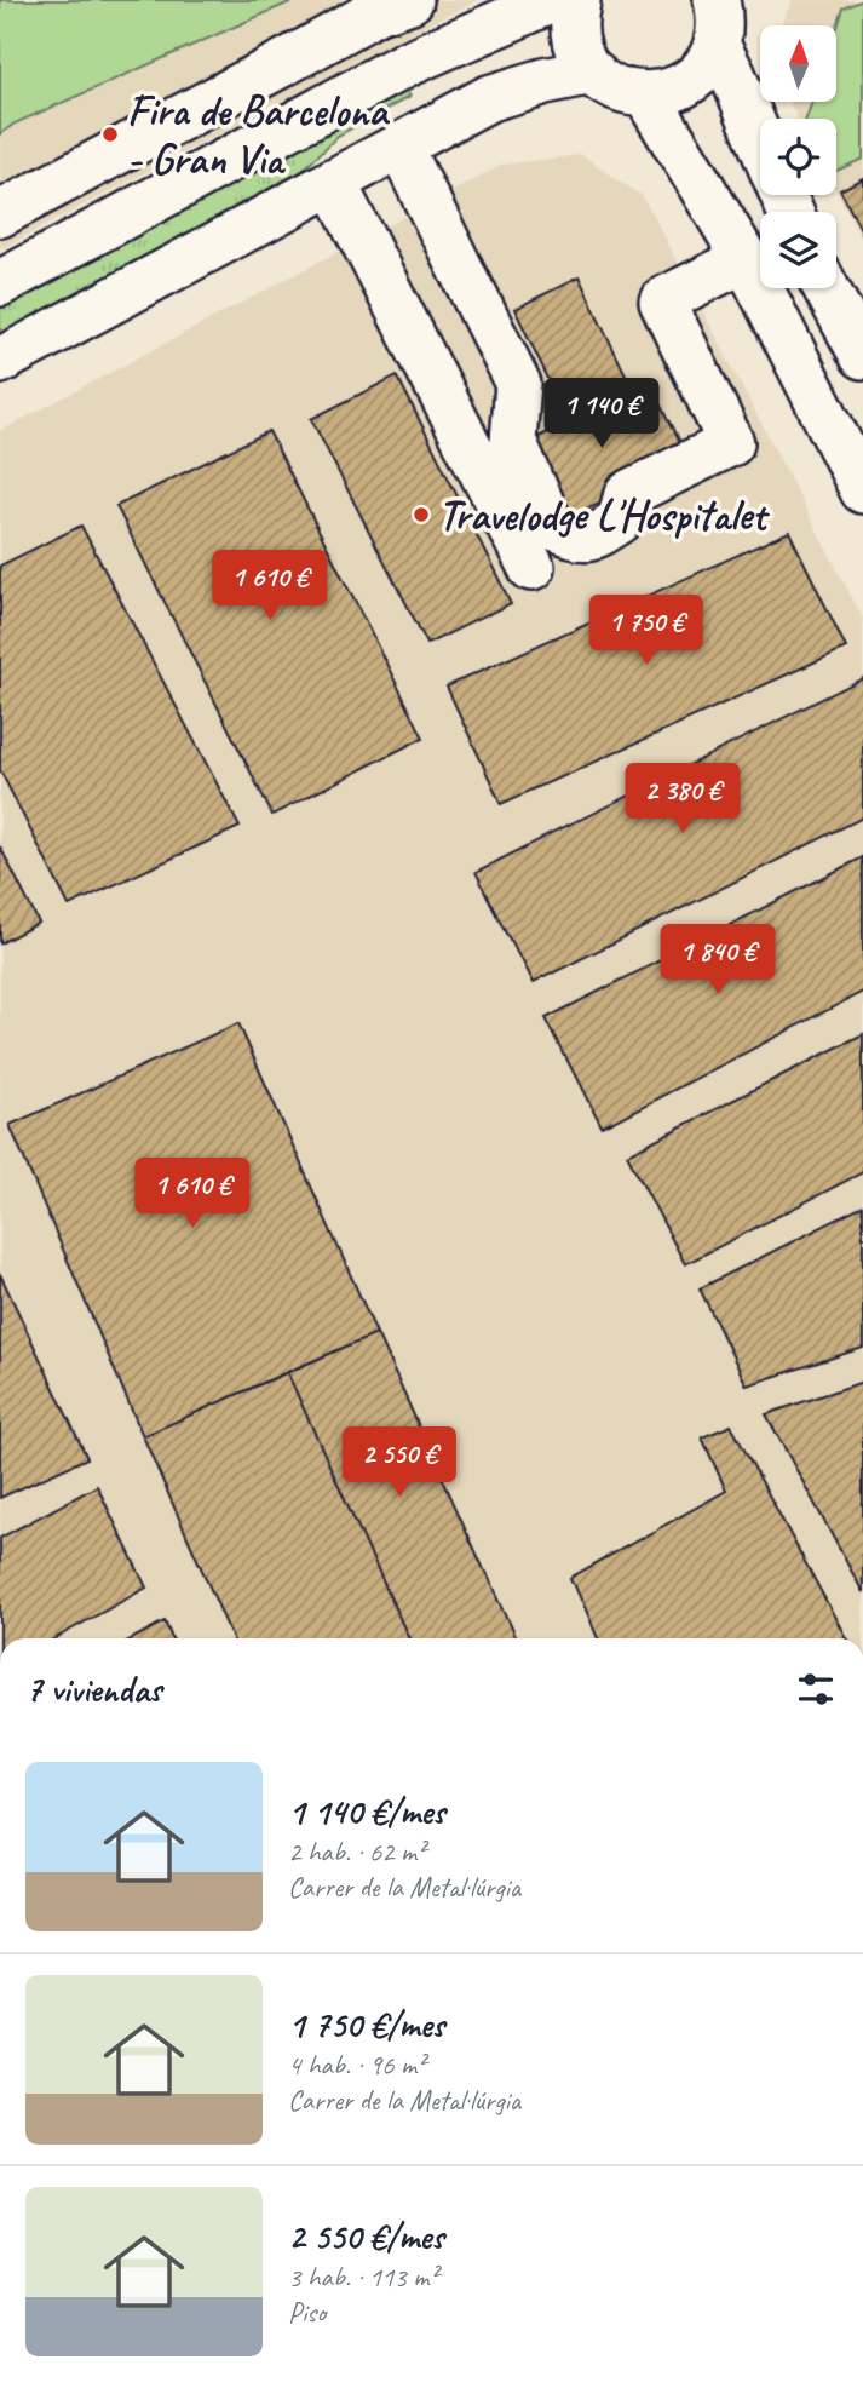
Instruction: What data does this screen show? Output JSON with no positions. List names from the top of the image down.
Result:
{
  "places": ["Fira de Barcelona - Gran Via", "Travelodge L'Hospitalet"],
  "north": "top",
  "page": {
    "price": [
      "1 140 €",
      "1 610 €",
      "1 750 €",
      "2 380 €",
      "1 840 €",
      "1 610 €",
      "2 550 €"
    ],
    "heading": "7 viviendas",
    "list": [
      {
        "name": "1 140 €/mes",
        "note": "2 hab. · 62 m² · Carrer de la Metal·lúrgia"
      },
      {
        "name": "1 750 €/mes",
        "note": "4 hab. · 96 m² · Carrer de la Metal·lúrgia"
      },
      {
        "name": "2 550 €/mes",
        "note": "3 hab. · 113 m² · Piso"
      }
    ]
  }
}
